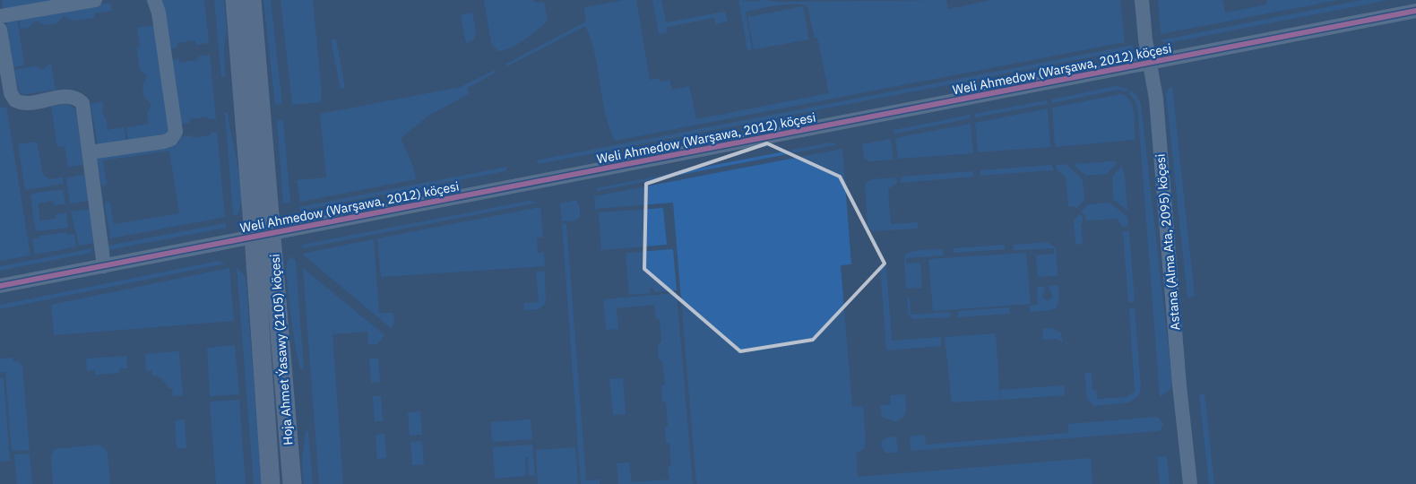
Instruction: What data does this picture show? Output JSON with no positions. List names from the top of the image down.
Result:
{
  "streets": {
    "main road": ["Hoja Ahmet Ýasawy (2105) köçesi"],
    "street": ["Weli Ahmedow (Warşawa, 2012) köçesi", "Astana (Alma Ata, 2095) köçesi"]
  },
  "crossings": [
    ["Weli Ahmedow (Warşawa, 2012) köçesi", "Astana (Alma Ata, 2095) köçesi"],
    ["Weli Ahmedow (Warşawa, 2012) köçesi", "Hoja Ahmet Ýasawy (2105) köçesi"]
  ]
}
